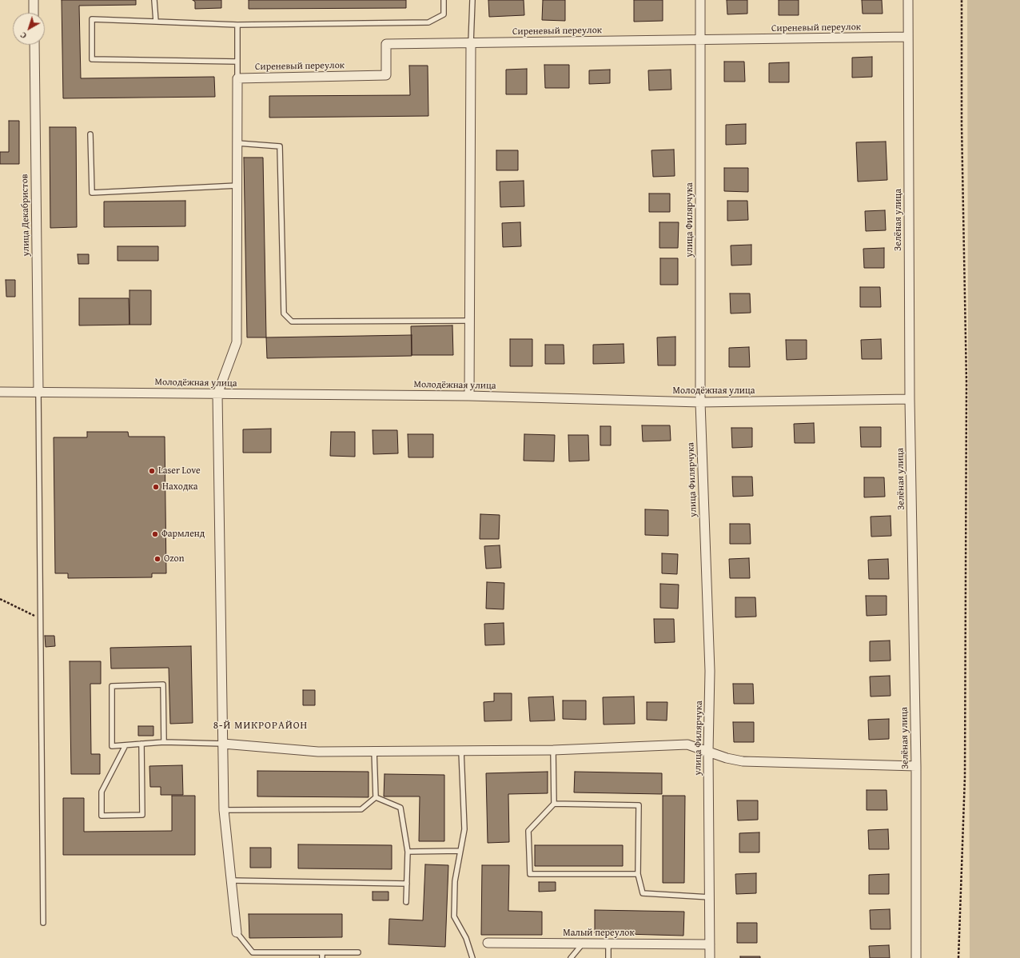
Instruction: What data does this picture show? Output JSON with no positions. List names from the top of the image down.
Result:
{
  "streets": {
    "street": [
      "Сиреневый переулок",
      "улица Декабристов",
      "улица Филярчука",
      "Зелёная улица",
      "Молодёжная улица",
      "Малый переулок"
    ]
  },
  "crossings": [
    ["Сиреневый переулок", "улица Филярчука"],
    ["Сиреневый переулок", "Зелёная улица"],
    ["улица Декабристов", "Молодёжная улица"],
    ["улица Филярчука", "Молодёжная улица"],
    ["улица Филярчука", "Малый переулок"],
    ["Зелёная улица", "Молодёжная улица"]
  ],
  "districts": ["8-Й МИКРОРАЙОН"],
  "places": [
    "Laser Love",
    "Находка",
    "Фармленд",
    "Ozon"
  ],
  "north": "bottom left"
}
